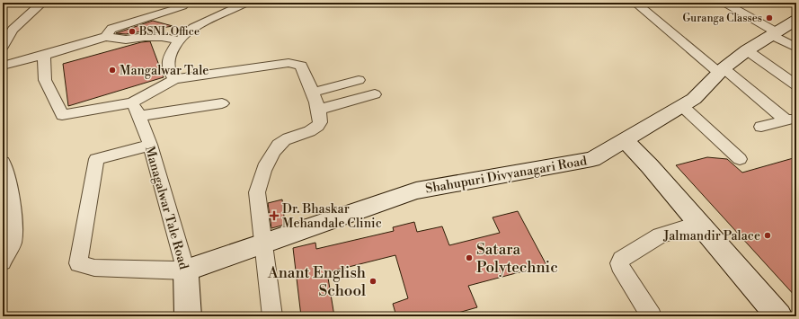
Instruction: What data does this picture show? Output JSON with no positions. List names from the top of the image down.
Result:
{
  "streets": {
    "main road": ["Shahupuri Divyanagari Road", "Managalwar Tale Road"]
  },
  "crossings": [
    ["Shahupuri Divyanagari Road", "Managalwar Tale Road"]
  ],
  "places": {
    "other": [
      "Guranga Classes",
      "BSNL Office",
      "Mangalwar Tale",
      "Jalmandir Palace",
      "Satara Polytechnic",
      "Anant English School"
    ],
    "health": ["Dr. Bhaskar Mehandale Clinic"]
  }
}
